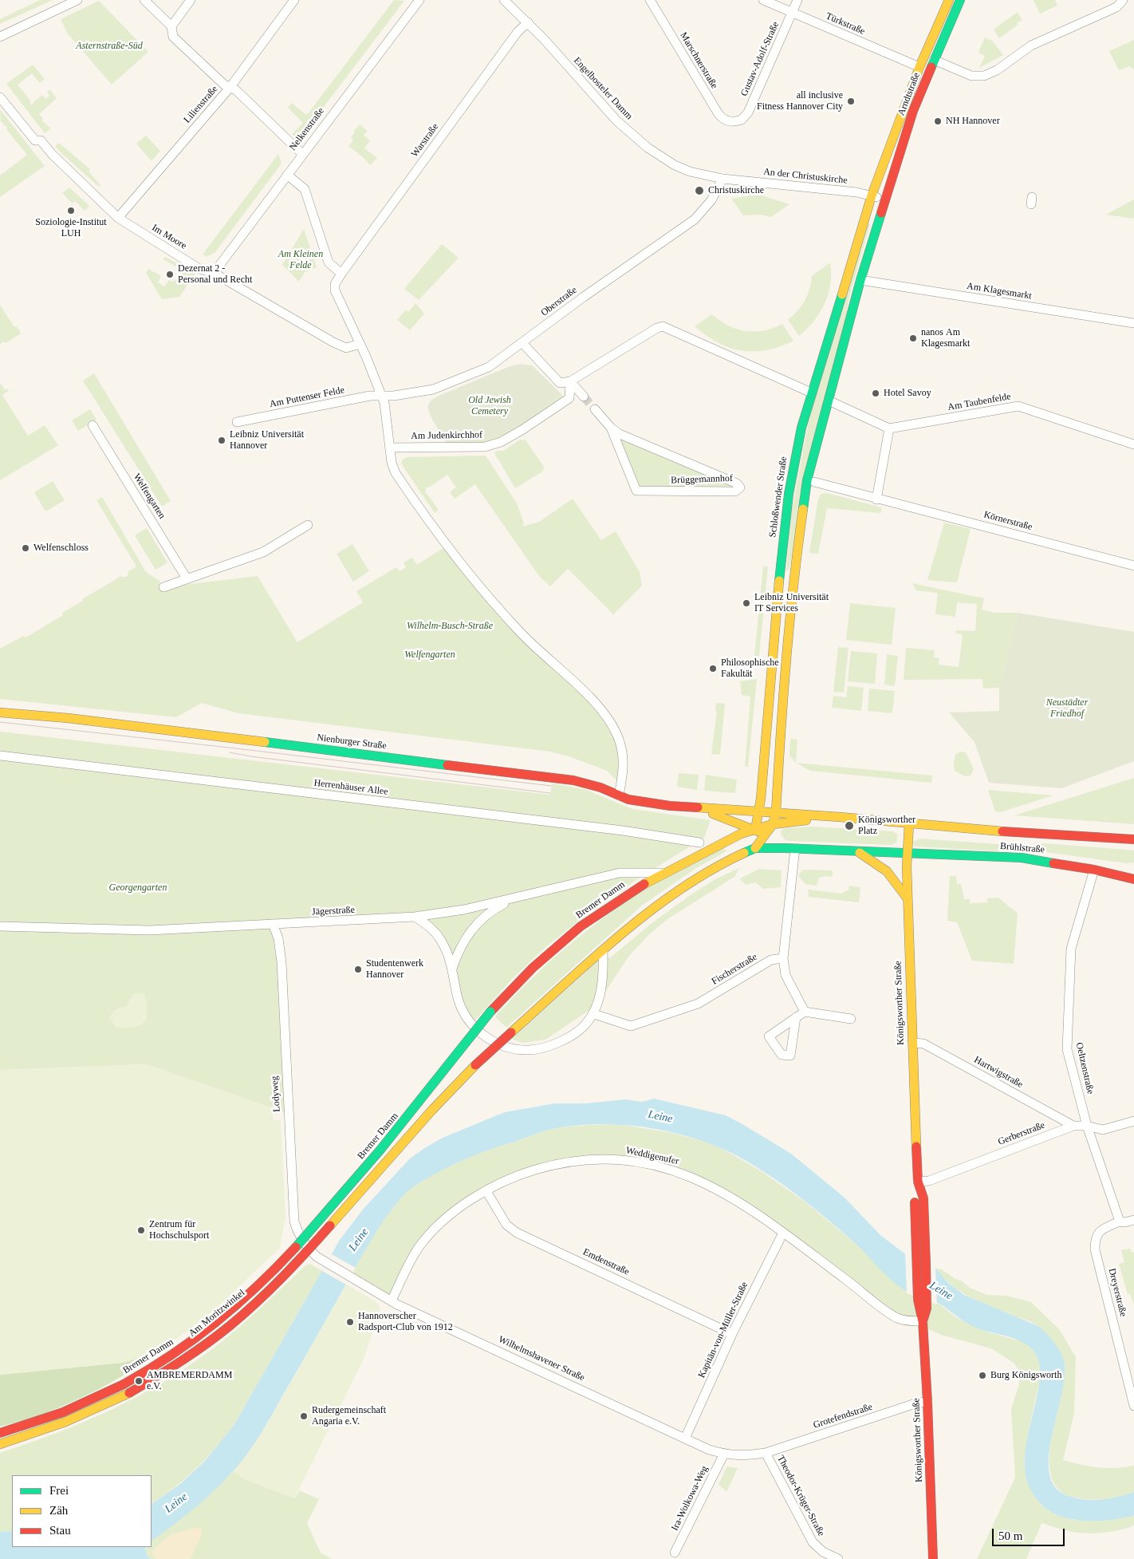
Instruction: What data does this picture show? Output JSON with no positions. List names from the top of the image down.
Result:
{
  "streets": {
    "main road": [
      "Arndtstraße",
      "Schloßwender Straße",
      "Nienburger Straße",
      "Brühlstraße",
      "Bremer Damm",
      "Königsworther Straße"
    ],
    "street": [
      "Türkstraße",
      "Gustav-Adolf-Straße",
      "Marschnerstraße",
      "Engelbosteler Damm",
      "Lilienstraße",
      "Nelkenstraße",
      "Warstraße",
      "An der Christuskirche",
      "Im Moore",
      "Am Klagesmarkt",
      "Oberstraße",
      "Am Puttenser Felde",
      "Am Taubenfelde",
      "Am Judenkirchhof",
      "Brüggemannhof",
      "Welfengarten",
      "Körnerstraße",
      "Herrenhäuser Allee",
      "Jägerstraße",
      "Fischerstraße",
      "Oeltzenstraße",
      "Hartwigstraße",
      "Lodyweg",
      "Gerberstraße",
      "Weddigenufer",
      "Emdenstraße",
      "Dreyerstraße",
      "Am Moritzwinkel",
      "Kapitän-von-Müller-Straße",
      "Wilhelmshavener Straße",
      "Grotefendstraße",
      "Theodor-Krüger-Straße",
      "Ira-Wolkowa-Weg"
    ]
  },
  "crossings": [
    ["Türkstraße", "Gustav-Adolf-Straße"],
    ["Türkstraße", "Arndtstraße"],
    ["Gustav-Adolf-Straße", "Marschnerstraße"],
    ["Engelbosteler Damm", "Warstraße"],
    ["Engelbosteler Damm", "An der Christuskirche"],
    ["Engelbosteler Damm", "Oberstraße"],
    ["Arndtstraße", "An der Christuskirche"],
    ["Arndtstraße", "Schloßwender Straße"],
    ["Lilienstraße", "Im Moore"],
    ["Nelkenstraße", "Im Moore"],
    ["An der Christuskirche", "Oberstraße"],
    ["An der Christuskirche", "Schloßwender Straße"],
    ["Oberstraße", "Am Puttenser Felde"],
    ["Schloßwender Straße", "Nienburger Straße"],
    ["Nienburger Straße", "Bremer Damm"],
    ["Brühlstraße", "Königsworther Straße"],
    ["Brühlstraße", "Oeltzenstraße"],
    ["Bremer Damm", "Jägerstraße"],
    ["Bremer Damm", "Am Moritzwinkel"],
    ["Jägerstraße", "Lodyweg"],
    ["Königsworther Straße", "Hartwigstraße"],
    ["Königsworther Straße", "Gerberstraße"],
    ["Königsworther Straße", "Weddigenufer"],
    ["Königsworther Straße", "Grotefendstraße"],
    ["Oeltzenstraße", "Gerberstraße"],
    ["Oeltzenstraße", "Dreyerstraße"],
    ["Hartwigstraße", "Gerberstraße"],
    ["Lodyweg", "Am Moritzwinkel"],
    ["Lodyweg", "Wilhelmshavener Straße"],
    ["Weddigenufer", "Emdenstraße"],
    ["Weddigenufer", "Kapitän-von-Müller-Straße"],
    ["Weddigenufer", "Wilhelmshavener Straße"],
    ["Emdenstraße", "Kapitän-von-Müller-Straße"],
    ["Kapitän-von-Müller-Straße", "Wilhelmshavener Straße"],
    ["Wilhelmshavener Straße", "Grotefendstraße"],
    ["Wilhelmshavener Straße", "Theodor-Krüger-Straße"],
    ["Wilhelmshavener Straße", "Ira-Wolkowa-Weg"],
    ["Grotefendstraße", "Theodor-Krüger-Straße"]
  ],
  "water": ["Leine"],
  "parks": [
    "Asternstraße-Süd",
    "Am Kleinen Felde",
    "Old Jewish Cemetery",
    "Wilhelm-Busch-Straße",
    "Welfengarten",
    "Neustädter Friedhof",
    "Georgengarten"
  ],
  "places": [
    "all inclusive Fitness Hannover City",
    "NH Hannover",
    "Christuskirche",
    "Soziologie-Institut LUH",
    "Dezernat 2 - Personal und Recht",
    "nanos Am Klagesmarkt",
    "Hotel Savoy",
    "Leibniz Universität Hannover",
    "Welfenschloss",
    "Leibniz Universität IT Services",
    "Philosophische Fakultät",
    "Königsworther Platz",
    "Studentenwerk Hannover",
    "Zentrum für Hochschulsport",
    "Hannoverscher Radsport-Club von 1912",
    "Burg Königsworth",
    "AMBREMERDAMM e.V.",
    "Rudergemeinschaft Angaria e.V."
  ],
  "legend": ["Frei", "Zäh", "Stau"],
  "scale_bar": "50 m"
}
